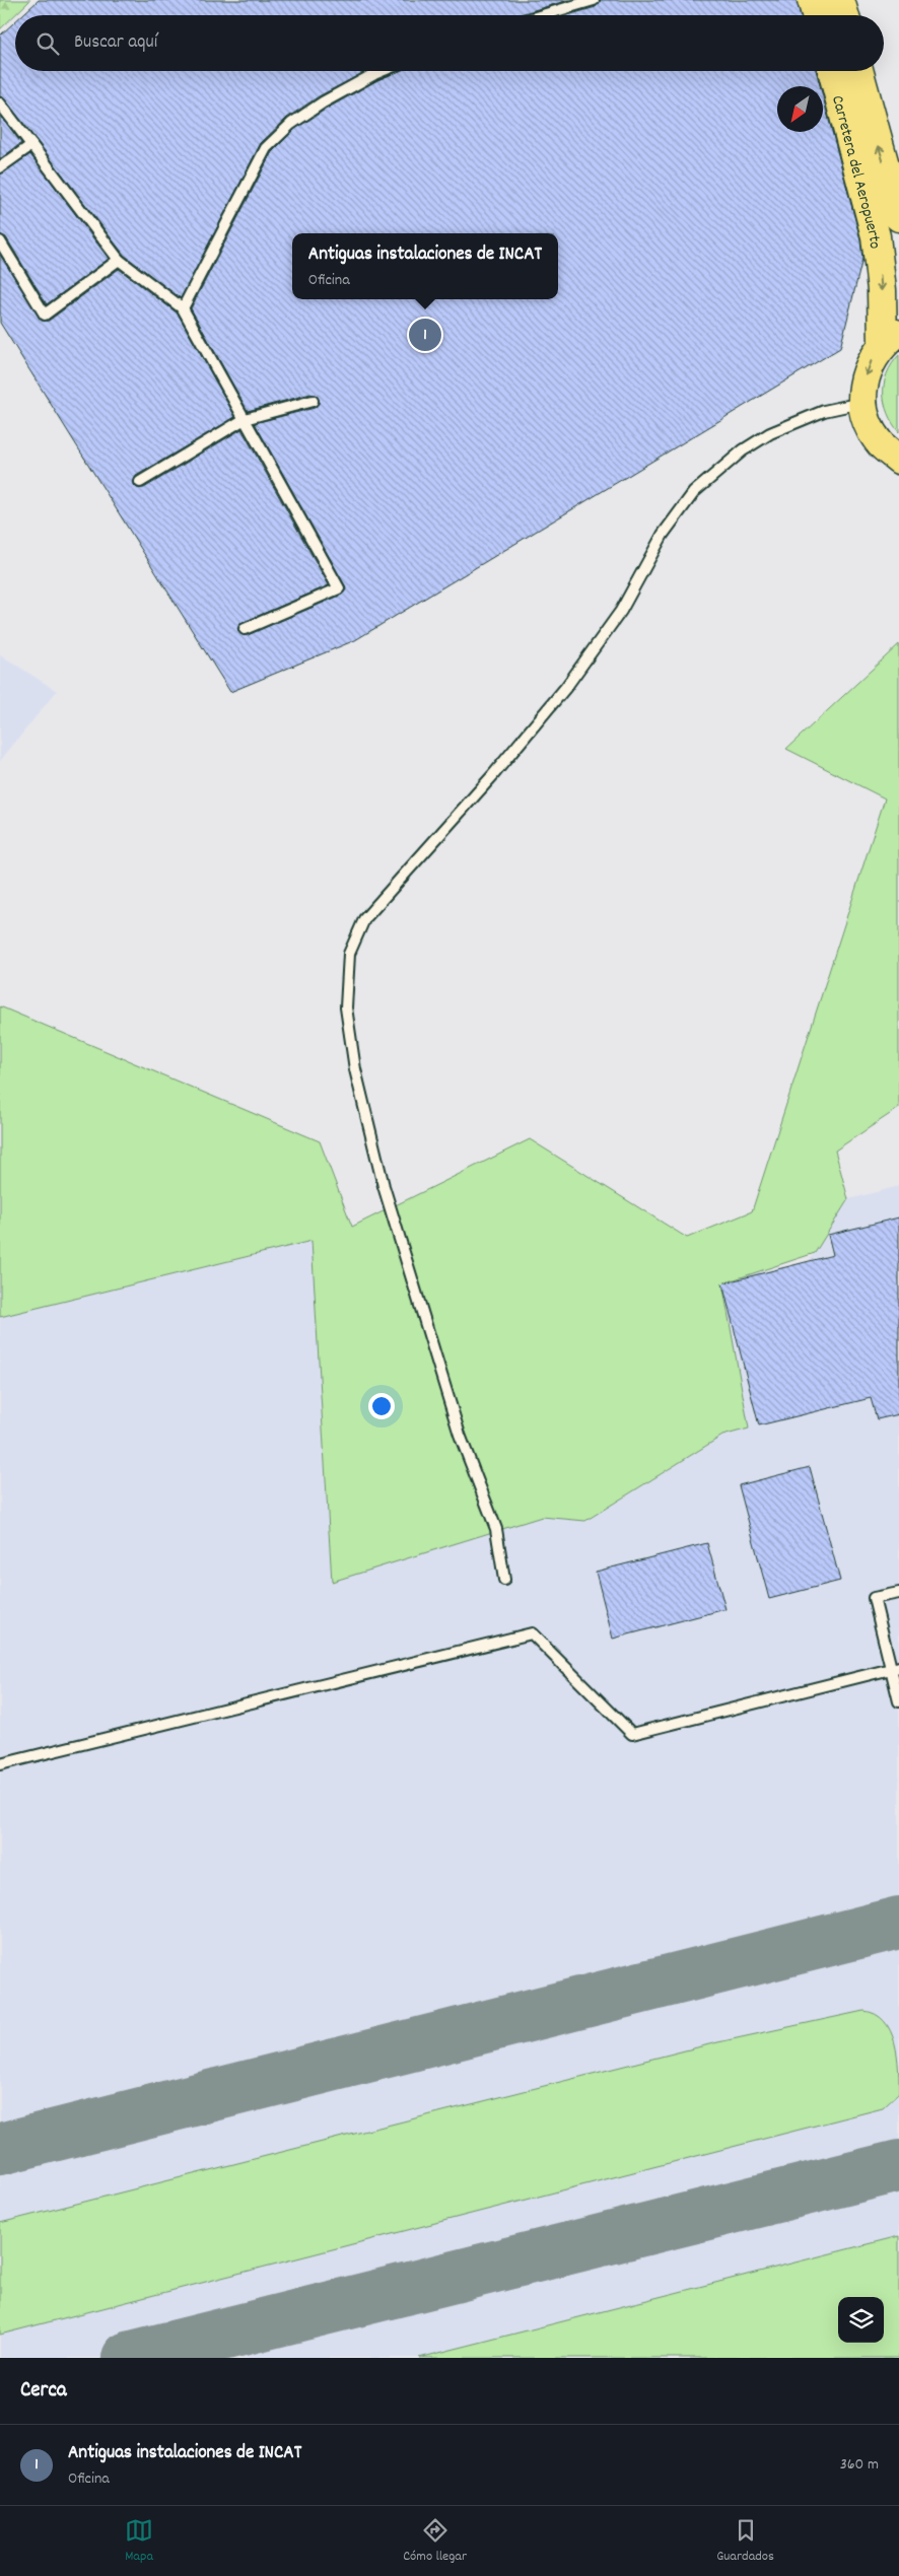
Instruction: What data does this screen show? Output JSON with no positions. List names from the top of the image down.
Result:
{
  "streets": {
    "main road": ["Carretera del Aeropuerto"]
  },
  "north": "bottom left",
  "page": {
    "search": "Buscar aquí",
    "popup": ["Antiguas instalaciones de INCAT", "Oficina"],
    "pins": "1",
    "heading": "Cerca",
    "list": [
      {
        "mark": "1",
        "name": "Antiguas instalaciones de INCAT",
        "note": "Oficina",
        "value": "360 m"
      }
    ],
    "nav": ["Mapa", "Cómo llegar", "Guardados"]
  }
}
